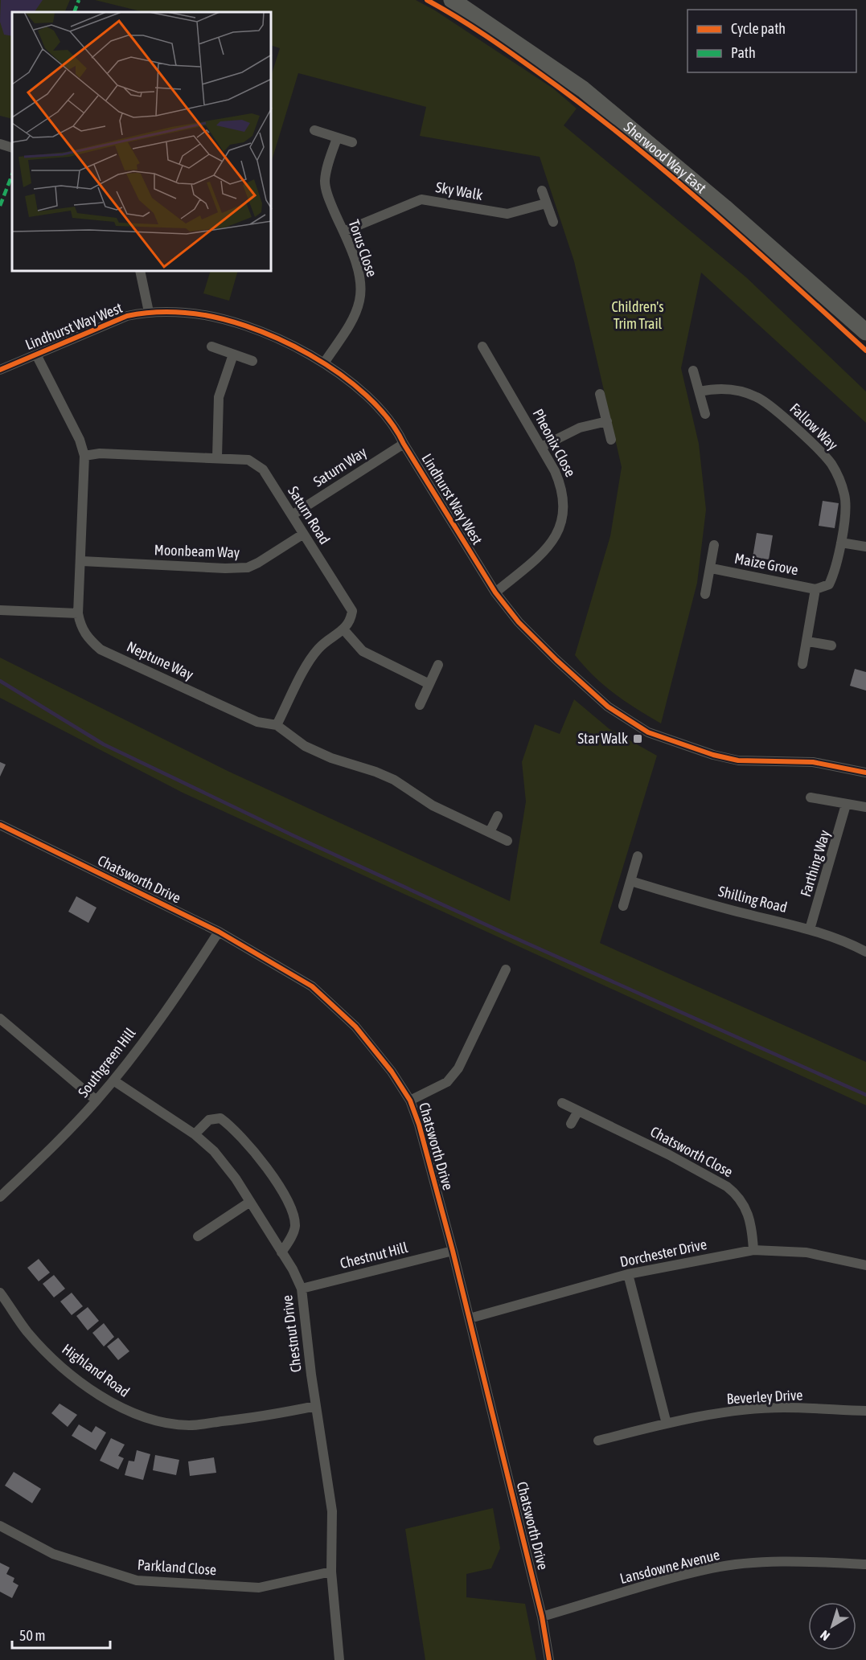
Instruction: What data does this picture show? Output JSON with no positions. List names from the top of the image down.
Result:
{
  "streets": {
    "highway": ["Sherwood Way East"],
    "street": [
      "Sky Walk",
      "Torus Close",
      "Lindhurst Way West",
      "Fallow Way",
      "Pheonix Close",
      "Saturn Way",
      "Saturn Road",
      "Moonbeam Way",
      "Maize Grove",
      "Neptune Way",
      "Farthing Way",
      "Chatsworth Drive",
      "Shilling Road",
      "Southgreen Hill",
      "Chatsworth Close",
      "Dorchester Drive",
      "Chestnut Hill",
      "Chestnut Drive",
      "Highland Road",
      "Beverley Drive",
      "Lansdowne Avenue",
      "Parkland Close"
    ]
  },
  "crossings": [
    ["Sky Walk", "Torus Close"],
    ["Torus Close", "Lindhurst Way West"],
    ["Lindhurst Way West", "Pheonix Close"],
    ["Lindhurst Way West", "Saturn Way"],
    ["Lindhurst Way West", "Neptune Way"],
    ["Fallow Way", "Maize Grove"],
    ["Saturn Way", "Saturn Road"],
    ["Saturn Road", "Moonbeam Way"],
    ["Saturn Road", "Neptune Way"],
    ["Moonbeam Way", "Neptune Way"],
    ["Farthing Way", "Shilling Road"],
    ["Chatsworth Drive", "Southgreen Hill"],
    ["Chatsworth Drive", "Dorchester Drive"],
    ["Chatsworth Drive", "Chestnut Hill"],
    ["Chatsworth Drive", "Lansdowne Avenue"],
    ["Southgreen Hill", "Chestnut Drive"],
    ["Chatsworth Close", "Dorchester Drive"],
    ["Chestnut Hill", "Chestnut Drive"],
    ["Chestnut Drive", "Highland Road"],
    ["Chestnut Drive", "Parkland Close"]
  ],
  "parks": ["Children's Trim Trail"],
  "places": {
    "transit": ["Star Walk"]
  },
  "legend": ["Cycle path", "Path"],
  "scale_bar": "50 m",
  "north": "bottom left"
}
